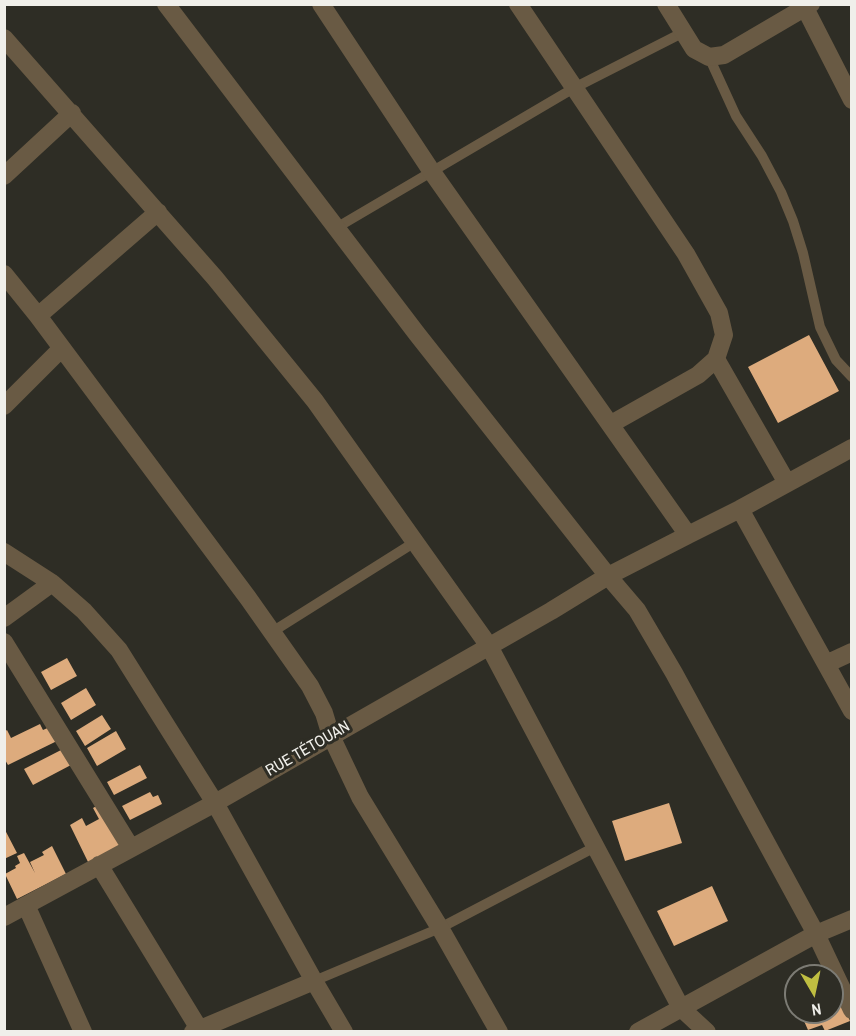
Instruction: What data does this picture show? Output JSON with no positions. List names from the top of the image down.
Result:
{
  "streets": {
    "street": ["RUE TÉTOUAN"]
  },
  "north": "bottom"
}
